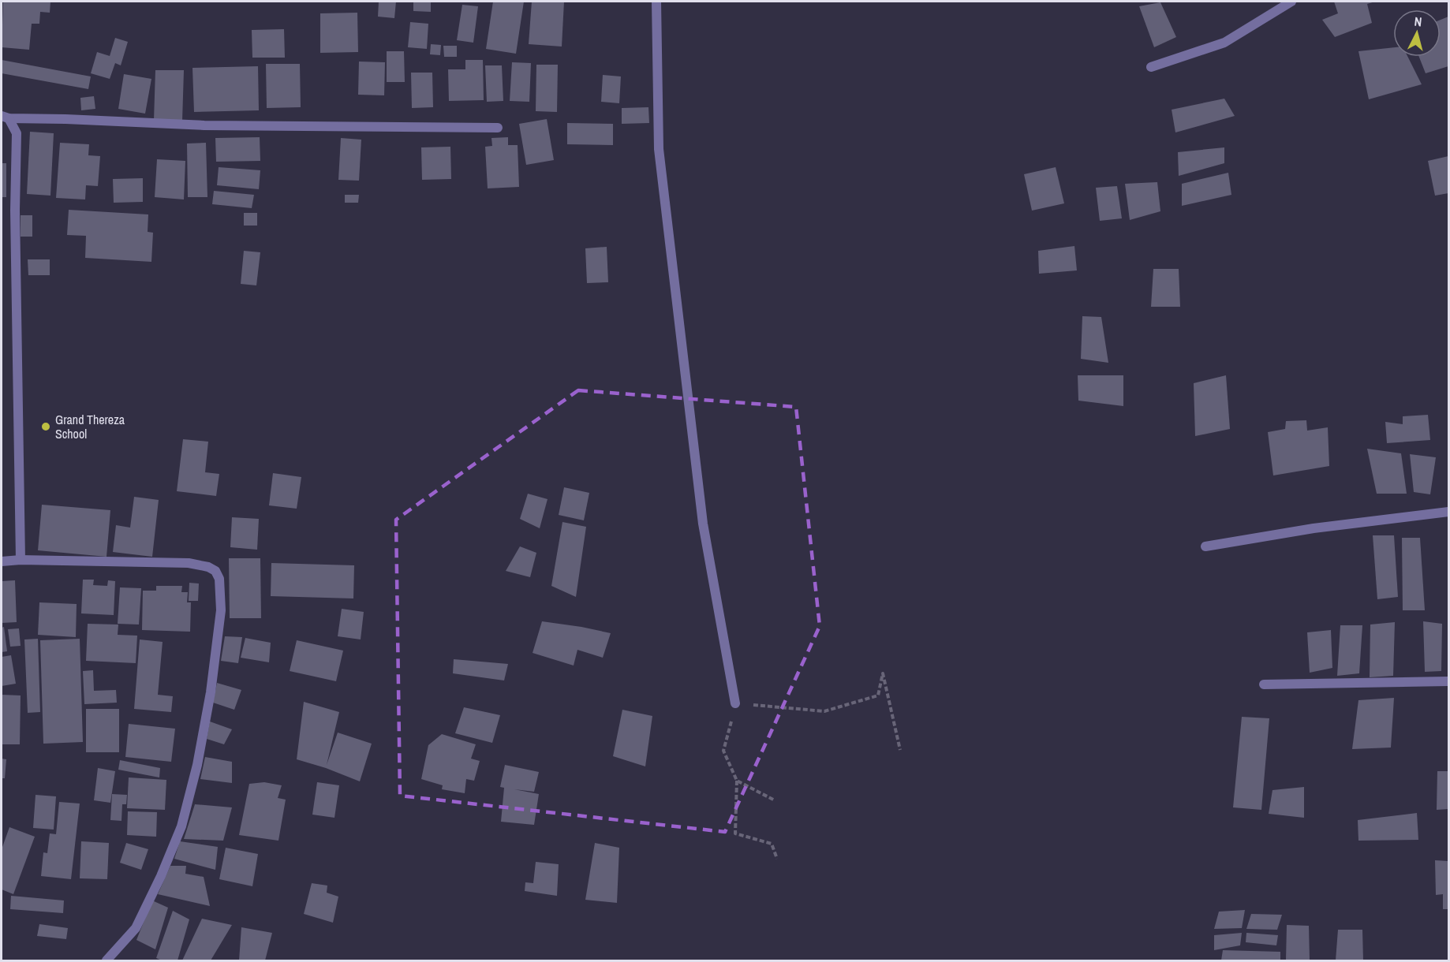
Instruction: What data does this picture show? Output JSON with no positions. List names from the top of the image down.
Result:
{
  "places": ["Grand Thereza School"],
  "north": "top"
}
